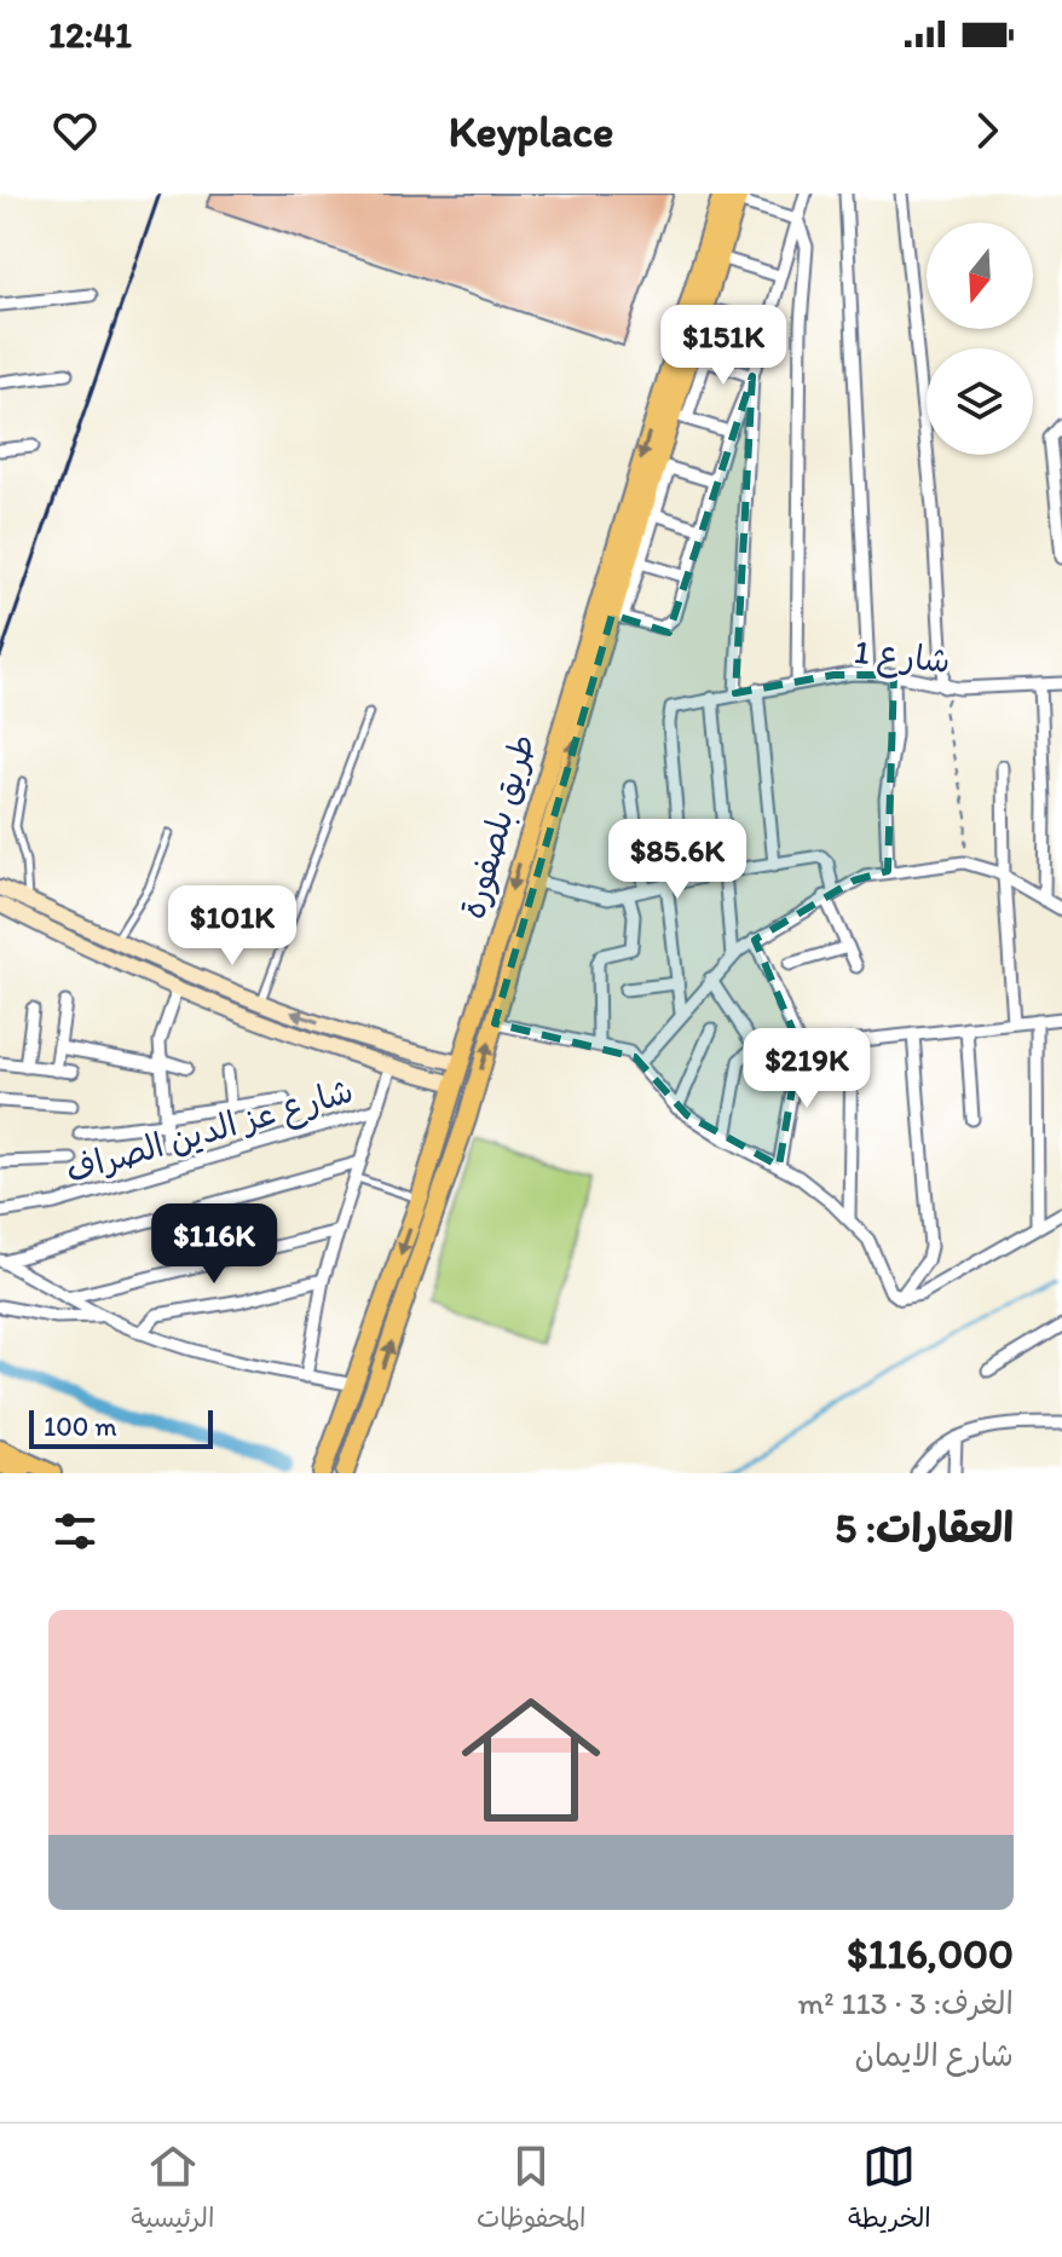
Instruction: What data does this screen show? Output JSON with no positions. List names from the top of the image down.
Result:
{
  "streets": {
    "main road": ["طريق بلصفورة"],
    "street": ["شارع 1", "شارع عز الدين الصراف"]
  },
  "scale_bar": "100 m",
  "north": "bottom",
  "page": {
    "status": "12:41",
    "header": "Keyplace",
    "price": [
      "$151K",
      "$85.6K",
      "$101K",
      "$219K",
      "$116K"
    ],
    "scale": "100 m",
    "heading": "العقارات: 5",
    "list": [
      {
        "name": "$116,000",
        "note": "الغرف: 3 · 113 m² · شارع الايمان"
      }
    ],
    "tabs": ["الخريطة", "المحفوظات", "الرئيسية"]
  }
}
